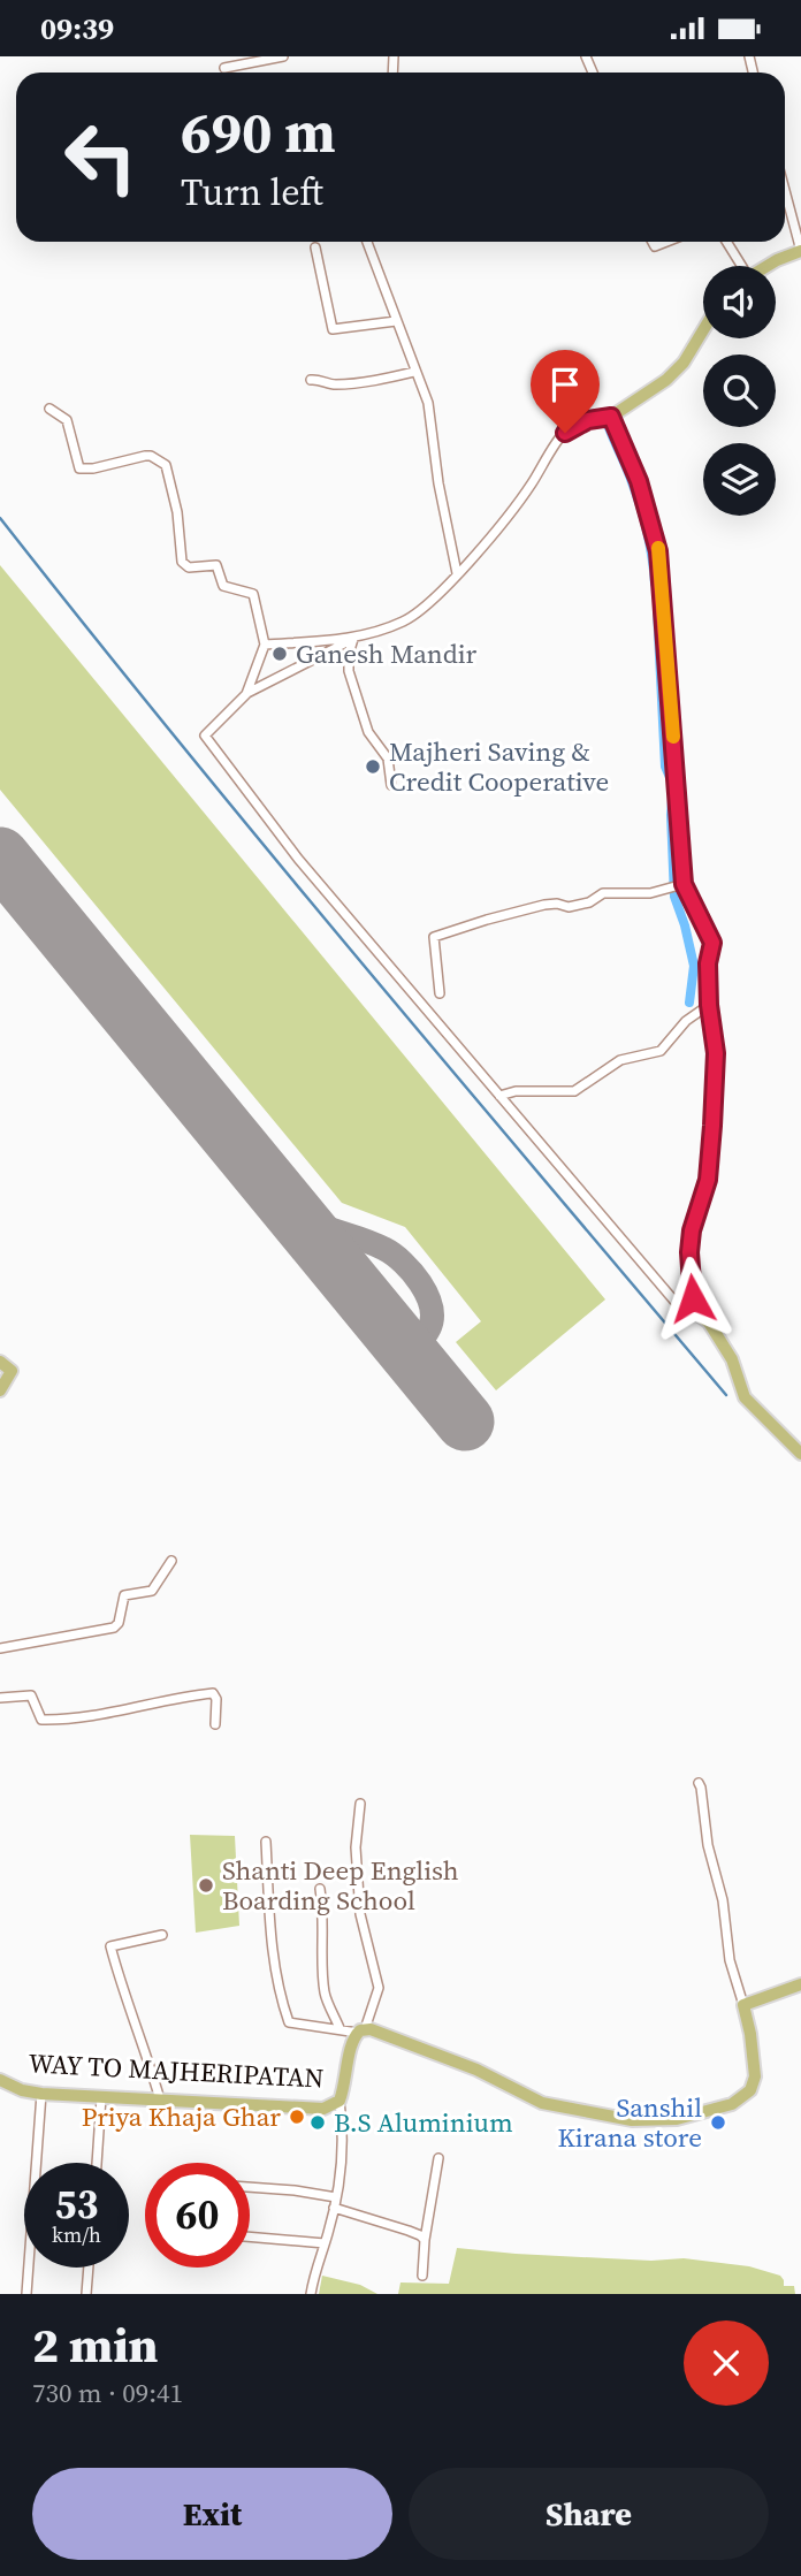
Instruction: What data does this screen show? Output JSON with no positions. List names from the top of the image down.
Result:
{
  "streets": {
    "main road": ["WAY TO MAJHERIPATAN"]
  },
  "places": [
    "Ganesh Mandir",
    "Majheri Saving & Credit Cooperative",
    "Shanti Deep English Boarding School",
    "Priya Khaja Ghar",
    "B.S Aluminium",
    "Sanshil Kirana store"
  ],
  "page": {
    "status": "09:39",
    "turn": ["690 m", "Turn left"],
    "speed": "53 km/h",
    "limit": "60",
    "heading": ["2 min", "730 m · 09:41"],
    "buttons": ["Exit", "Share"]
  }
}
